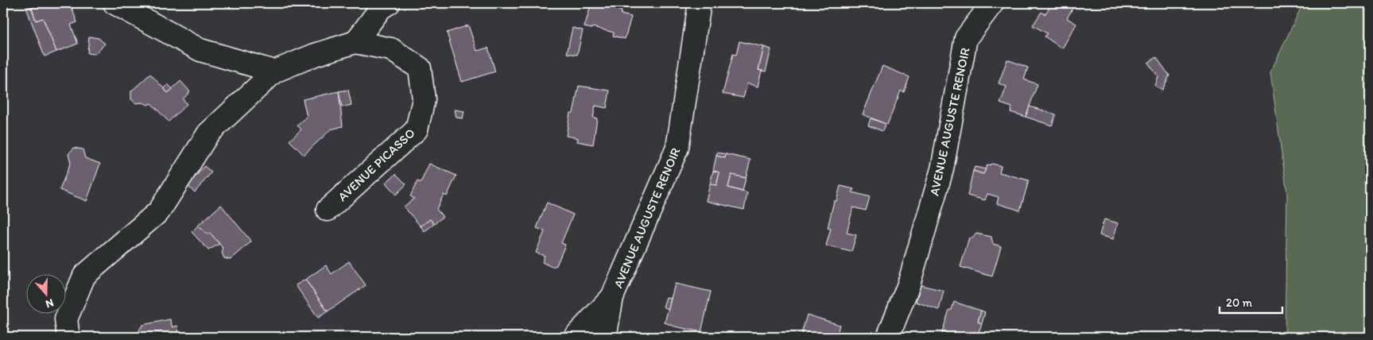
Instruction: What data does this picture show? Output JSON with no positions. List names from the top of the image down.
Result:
{
  "streets": {
    "street": ["AVENUE AUGUSTE RENOIR", "AVENUE PICASSO"]
  },
  "scale_bar": "20 m",
  "north": "bottom"
}
